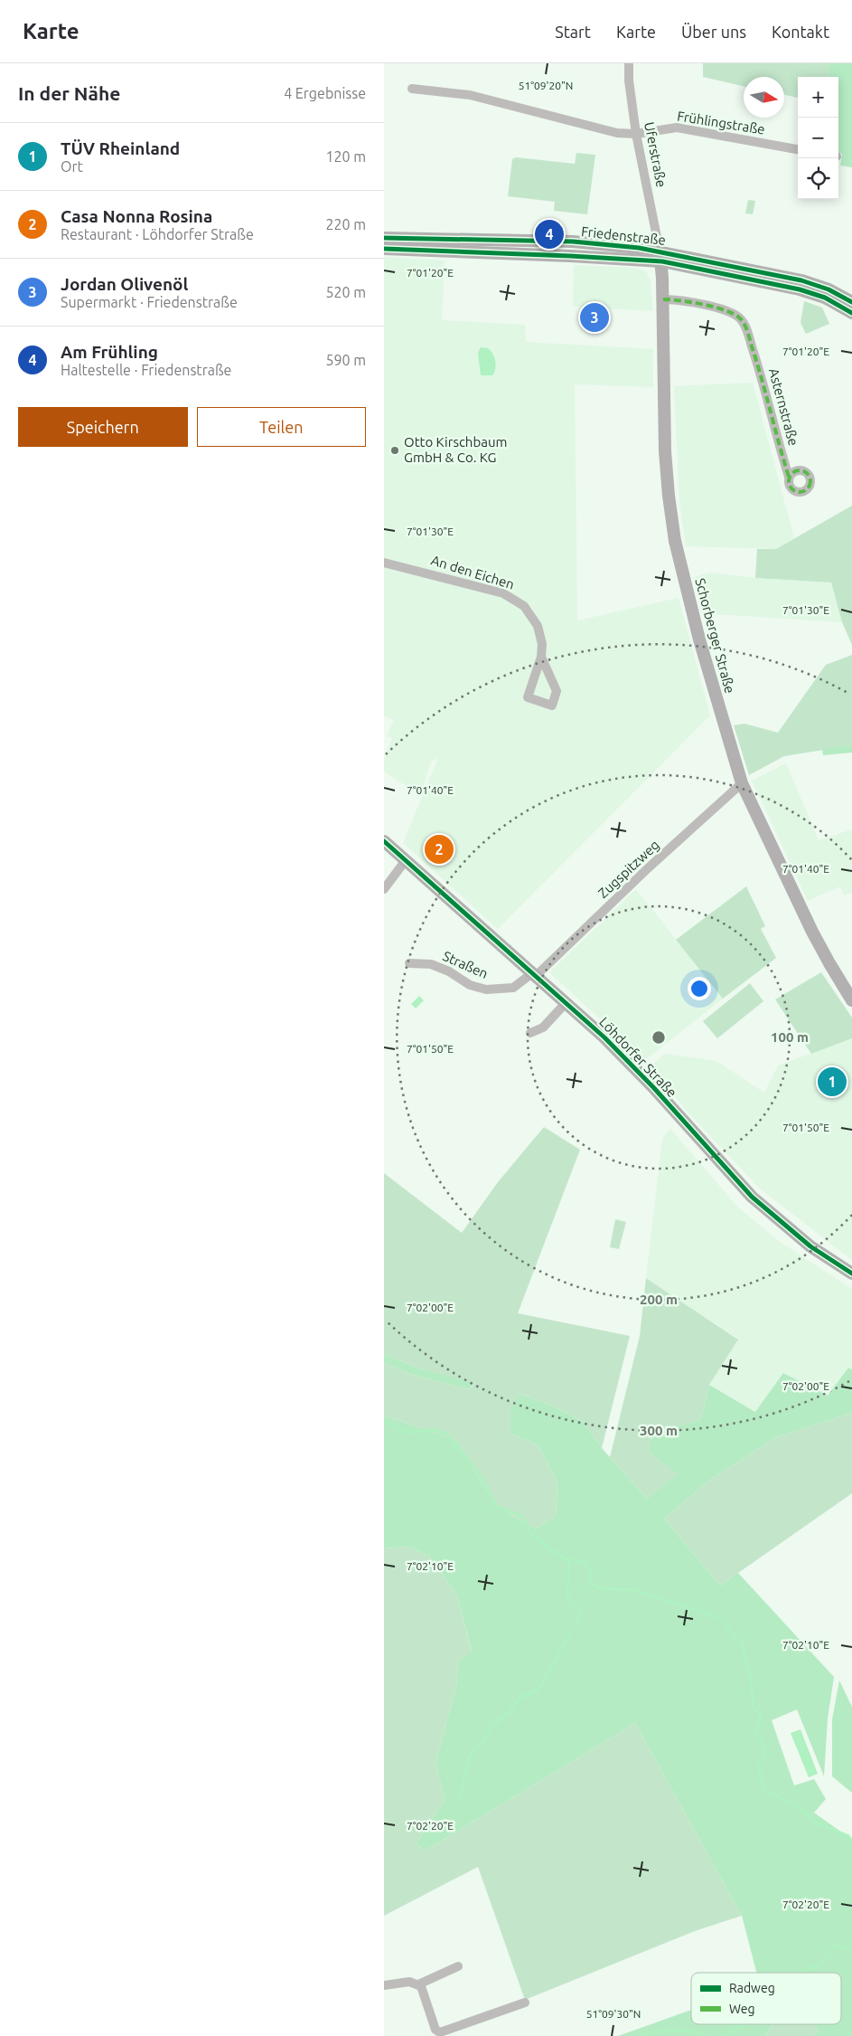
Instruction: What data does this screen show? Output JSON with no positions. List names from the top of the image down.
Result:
{
  "streets": {
    "main road": ["Friedenstraße", "Schorberger Straße", "Löhdorfer Straße"],
    "street": [
      "Frühlingstraße",
      "Uferstraße",
      "Asternstraße",
      "An den Eichen",
      "Zugspitzweg",
      "Straßen"
    ]
  },
  "crossings": [
    ["Frühlingstraße", "Uferstraße"],
    ["Uferstraße", "Friedenstraße"],
    ["Uferstraße", "Schorberger Straße"],
    ["Friedenstraße", "Schorberger Straße"],
    ["Asternstraße", "Schorberger Straße"],
    ["Schorberger Straße", "Zugspitzweg"],
    ["Zugspitzweg", "Straßen"],
    ["Zugspitzweg", "Löhdorfer Straße"],
    ["Straßen", "Löhdorfer Straße"]
  ],
  "places": ["Otto Kirschbaum GmbH & Co. KG"],
  "legend": ["Radweg", "Weg"],
  "north": "right",
  "page": {
    "header": "Karte",
    "nav": [
      "Start",
      "Karte",
      "Über uns",
      "Kontakt"
    ],
    "heading": ["In der Nähe", "4 Ergebnisse"],
    "map_buttons": ["+", "−"],
    "list": [
      {
        "mark": "1",
        "name": "TÜV Rheinland",
        "note": "Ort",
        "value": "120 m"
      },
      {
        "mark": "2",
        "name": "Casa Nonna Rosina",
        "note": "Restaurant · Löhdorfer Straße",
        "value": "220 m"
      },
      {
        "mark": "3",
        "name": "Jordan Olivenöl",
        "note": "Supermarkt · Friedenstraße",
        "value": "520 m"
      },
      {
        "mark": "4",
        "name": "Am Frühling",
        "note": "Haltestelle · Friedenstraße",
        "value": "590 m"
      }
    ],
    "pins": [
      "4",
      "3",
      "2",
      "1"
    ],
    "buttons": ["Speichern", "Teilen"]
  },
  "coordinates": [
    "51°09'20\"N",
    "7°01'20\"E",
    "7°01'30\"E",
    "7°01'40\"E",
    "7°01'50\"E",
    "7°02'00\"E",
    "7°02'10\"E",
    "7°02'20\"E",
    "51°09'30\"N"
  ],
  "rings": ["100 m", "200 m", "300 m"]
}
